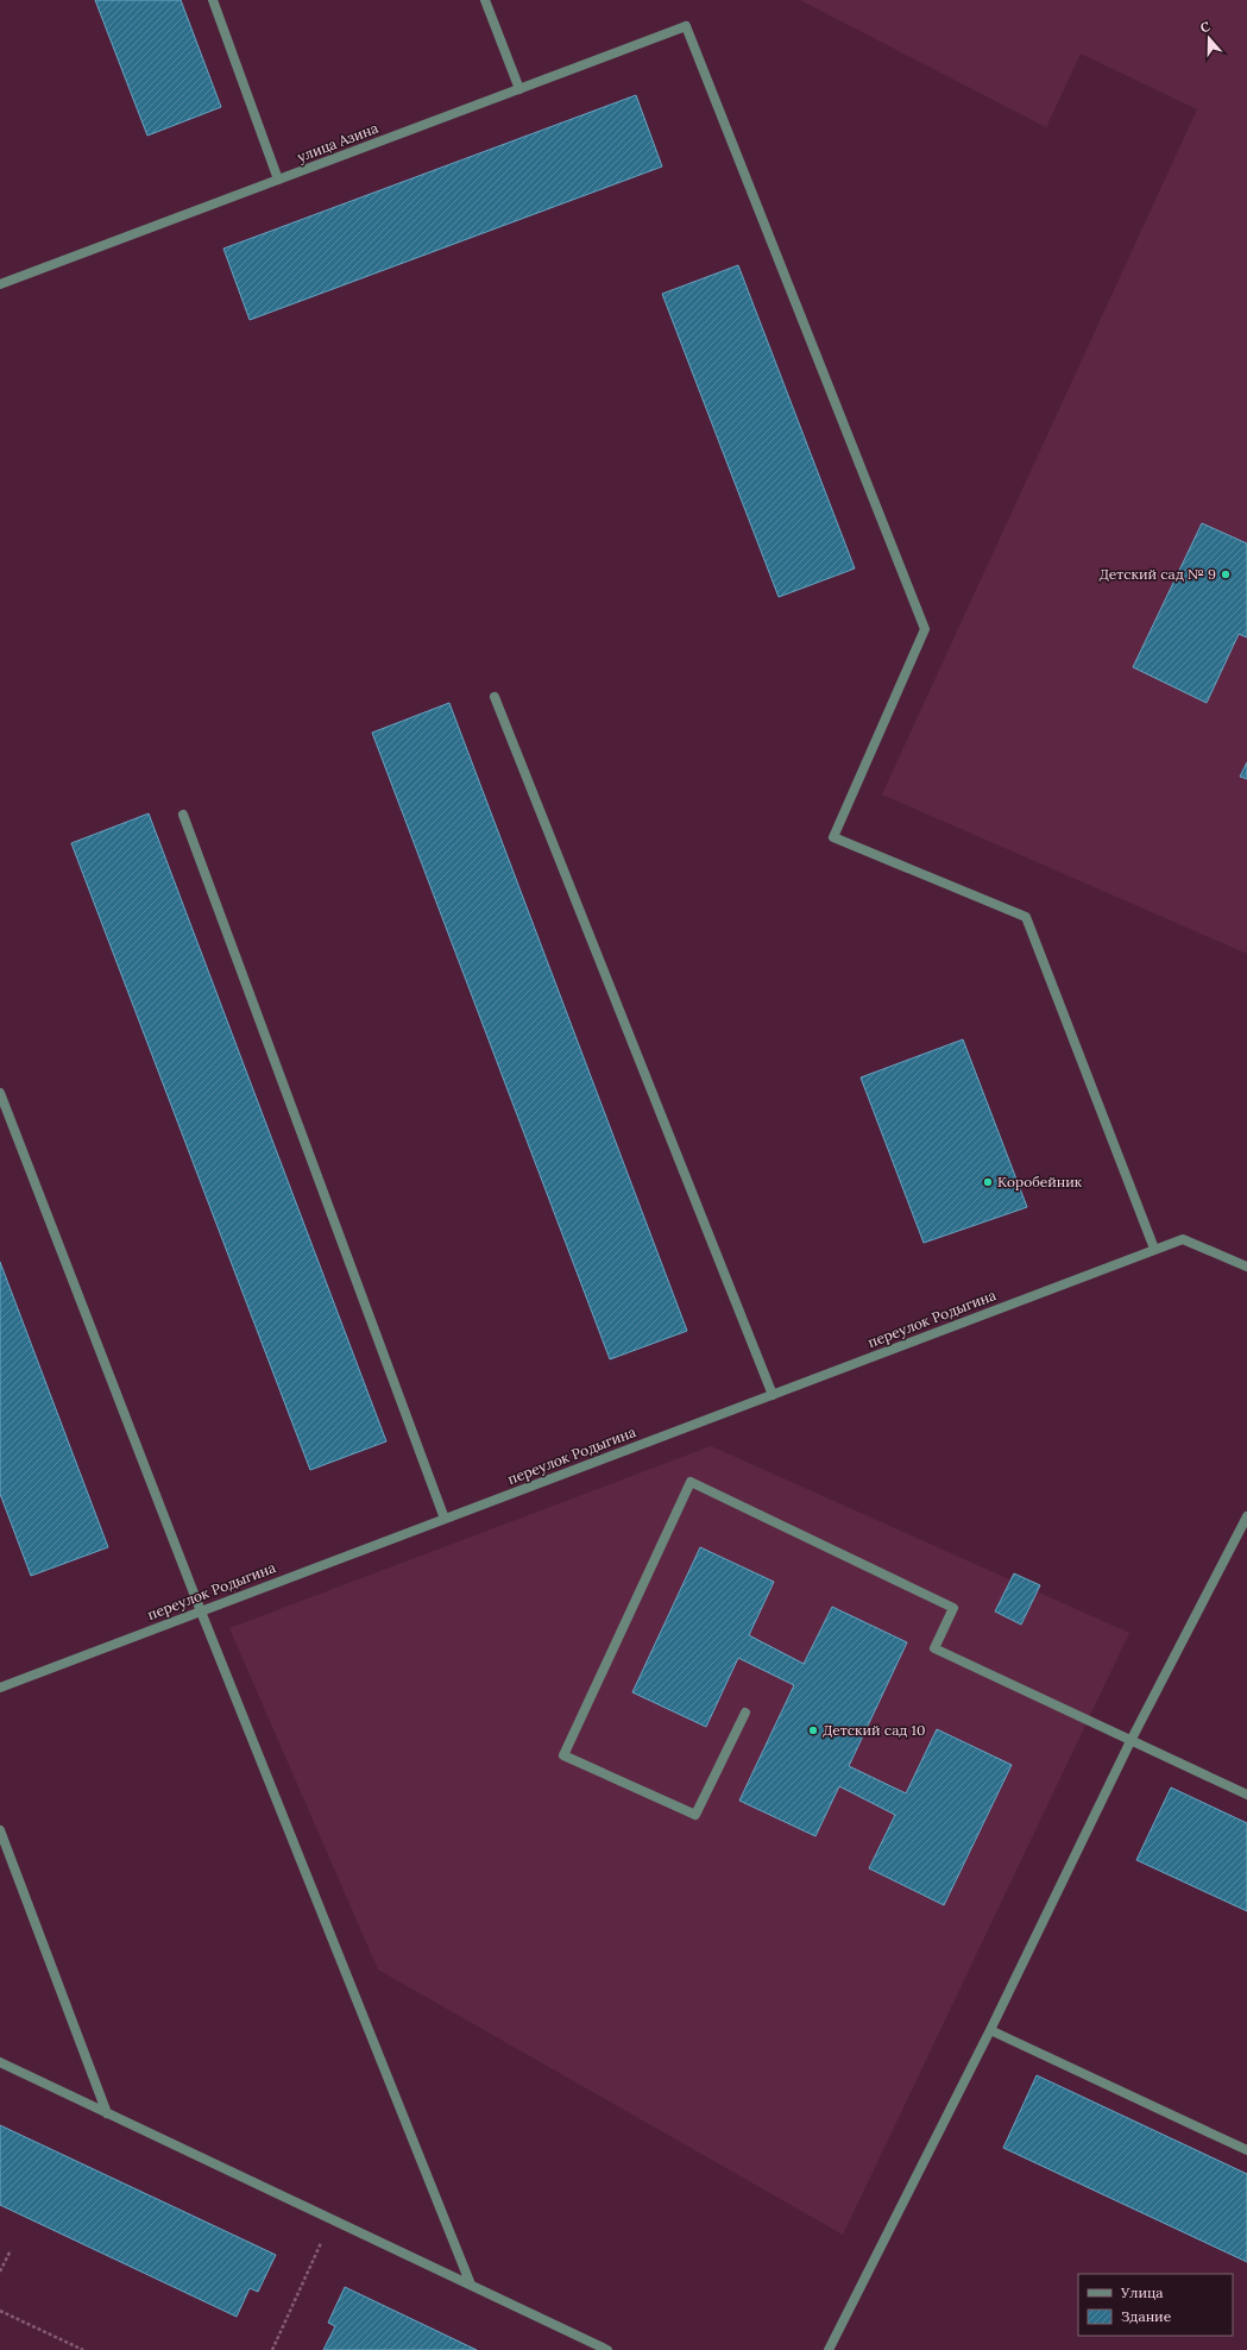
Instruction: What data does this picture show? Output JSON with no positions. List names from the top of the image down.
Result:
{
  "streets": {
    "street": ["улица Азина", "переулок Родыгина"]
  },
  "crossings": [
    ["улица Азина", "переулок Родыгина"]
  ],
  "places": ["Детский сад № 9", "Коробейник", "Детский сад 10"],
  "legend": ["Улица", "Здание"],
  "north": "top"
}
